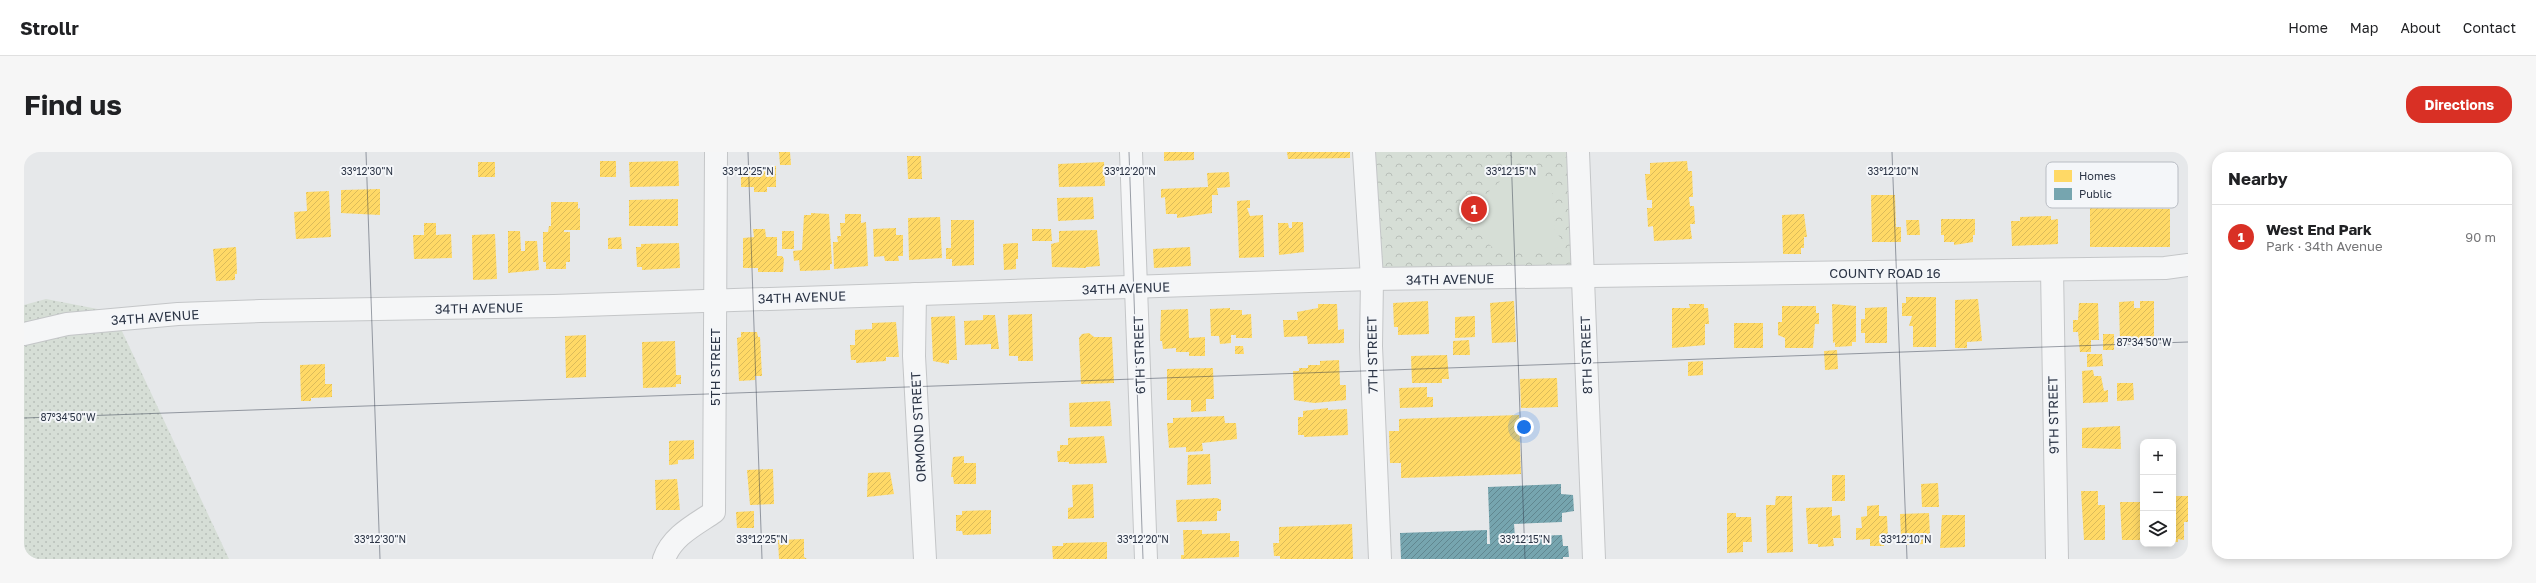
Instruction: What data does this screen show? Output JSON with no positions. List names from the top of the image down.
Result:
{
  "streets": {
    "street": [
      "COUNTY ROAD 16",
      "34TH AVENUE",
      "6TH STREET",
      "7TH STREET",
      "8TH STREET",
      "5TH STREET",
      "9TH STREET",
      "ORMOND STREET"
    ]
  },
  "crossings": [
    ["COUNTY ROAD 16", "34TH AVENUE"],
    ["COUNTY ROAD 16", "8TH STREET"],
    ["COUNTY ROAD 16", "9TH STREET"],
    ["34TH AVENUE", "6TH STREET"],
    ["34TH AVENUE", "7TH STREET"],
    ["34TH AVENUE", "8TH STREET"],
    ["34TH AVENUE", "5TH STREET"],
    ["34TH AVENUE", "ORMOND STREET"]
  ],
  "legend": ["Homes", "Public"],
  "page": {
    "header": "Strollr",
    "nav": [
      "Home",
      "Map",
      "About",
      "Contact"
    ],
    "buttons": "Directions",
    "title": "Find us",
    "heading": "Nearby",
    "pins": "1",
    "list": [
      {
        "mark": "1",
        "name": "West End Park",
        "note": "Park · 34th Avenue",
        "value": "90 m"
      }
    ],
    "map_buttons": ["+", "−"]
  },
  "coordinates": [
    "33°12'30\"N",
    "33°12'25\"N",
    "33°12'20\"N",
    "33°12'15\"N",
    "33°12'10\"N",
    "87°34'50\"W"
  ]
}
